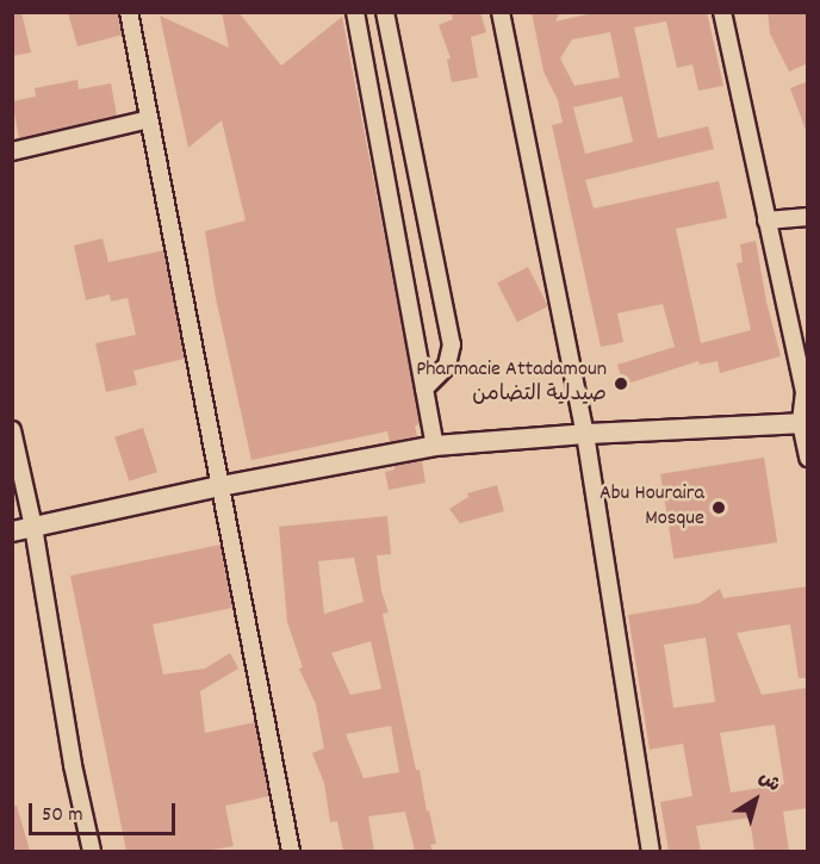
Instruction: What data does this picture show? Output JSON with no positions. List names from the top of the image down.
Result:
{
  "places": ["Pharmacie Attadamoun صيدلية التضامن", "Abu Houraira Mosque"],
  "scale_bar": "50 m",
  "north": "top right"
}
